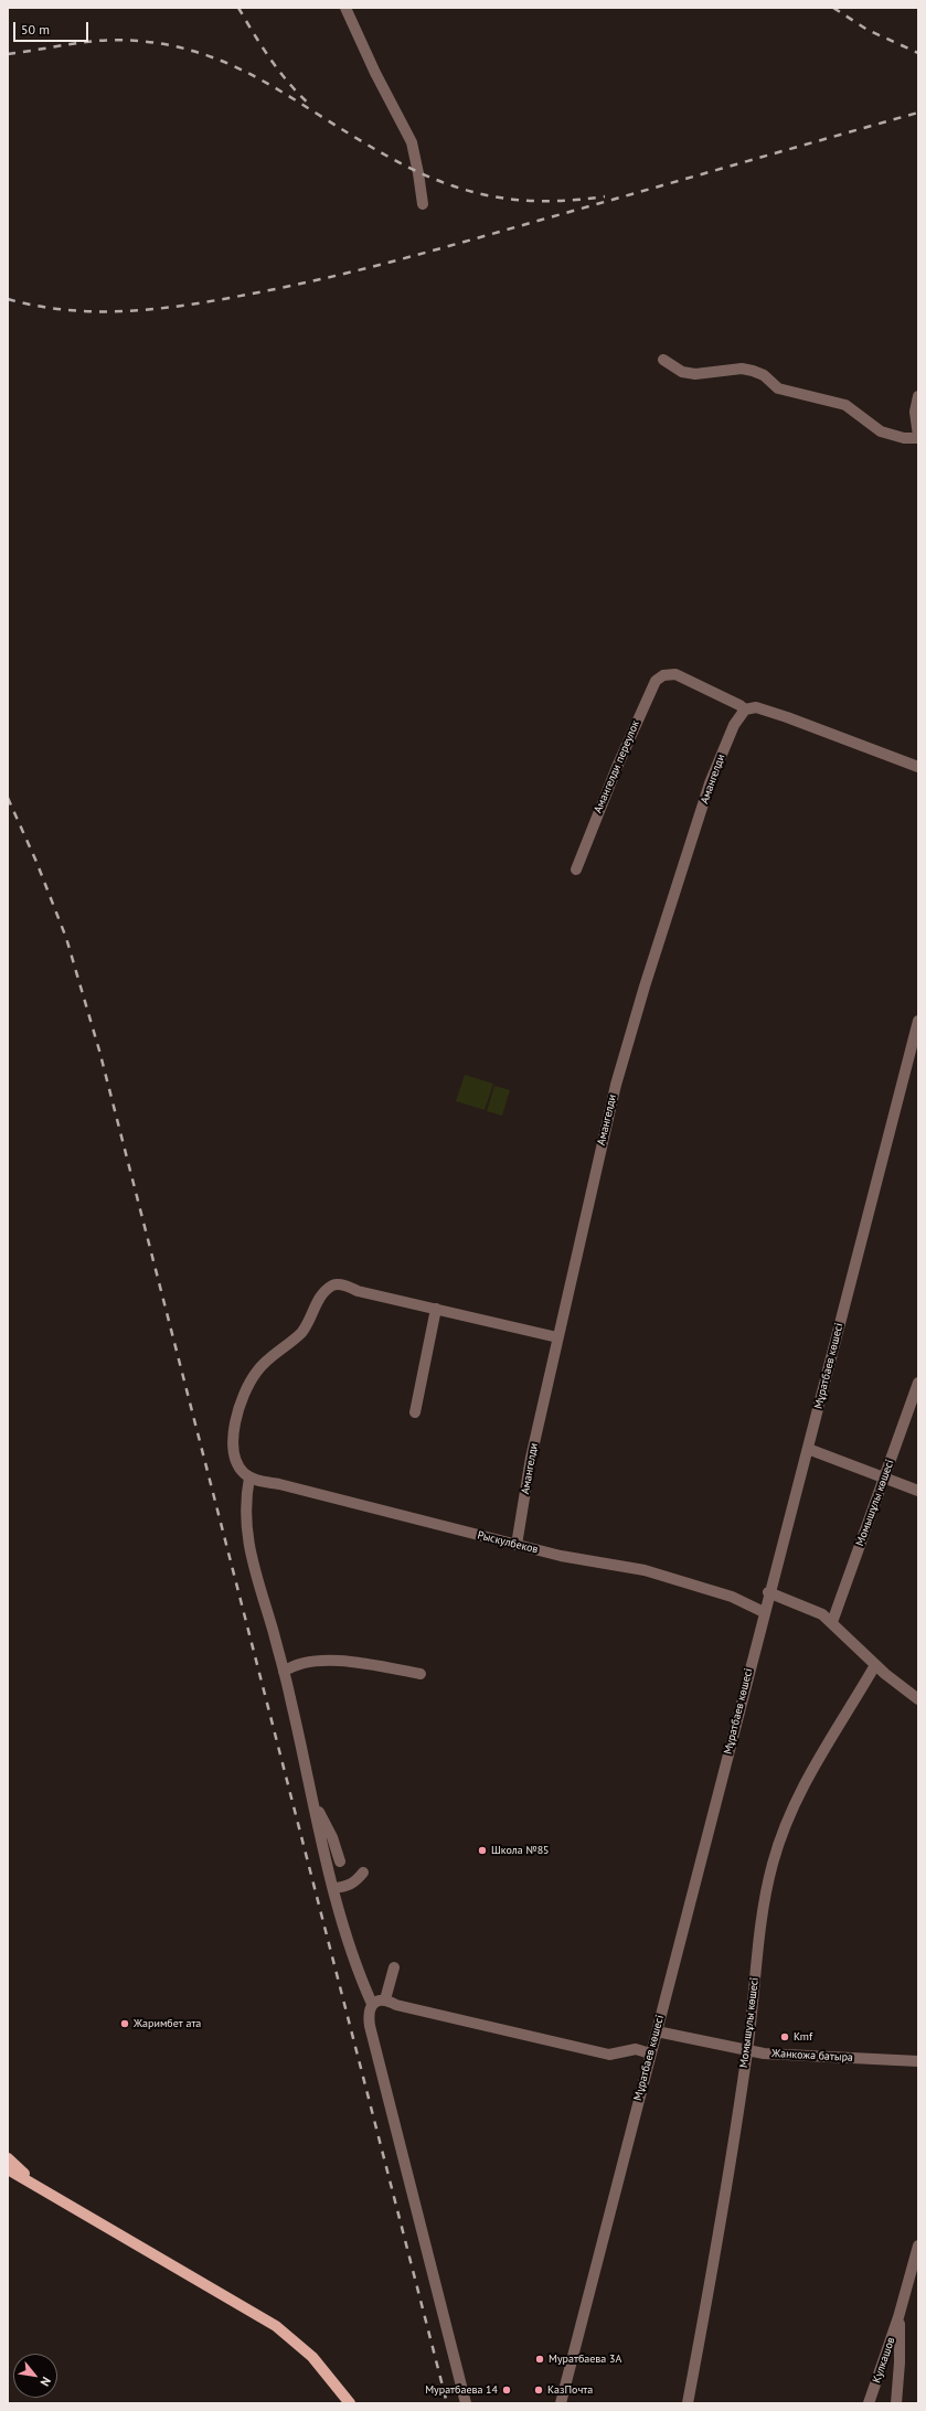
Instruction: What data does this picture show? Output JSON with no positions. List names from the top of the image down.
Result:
{
  "streets": {
    "street": [
      "Амангелди переулок",
      "Амангелди",
      "Мұратбаев көшесі",
      "Момышұлы көшесі",
      "Рыскулбеков",
      "Жанкожа батыра",
      "Кулкашов"
    ]
  },
  "crossings": [
    ["Амангелди переулок", "Амангелди"],
    ["Амангелди", "Рыскулбеков"],
    ["Мұратбаев көшесі", "Рыскулбеков"],
    ["Мұратбаев көшесі", "Жанкожа батыра"],
    ["Момышұлы көшесі", "Жанкожа батыра"]
  ],
  "places": [
    "Школа №85",
    "Жаримбет ата",
    "Kmf",
    "Муратбаева 3А",
    "Муратбаева 14",
    "КазПочта"
  ],
  "scale_bar": "50 m",
  "north": "bottom right"
}
